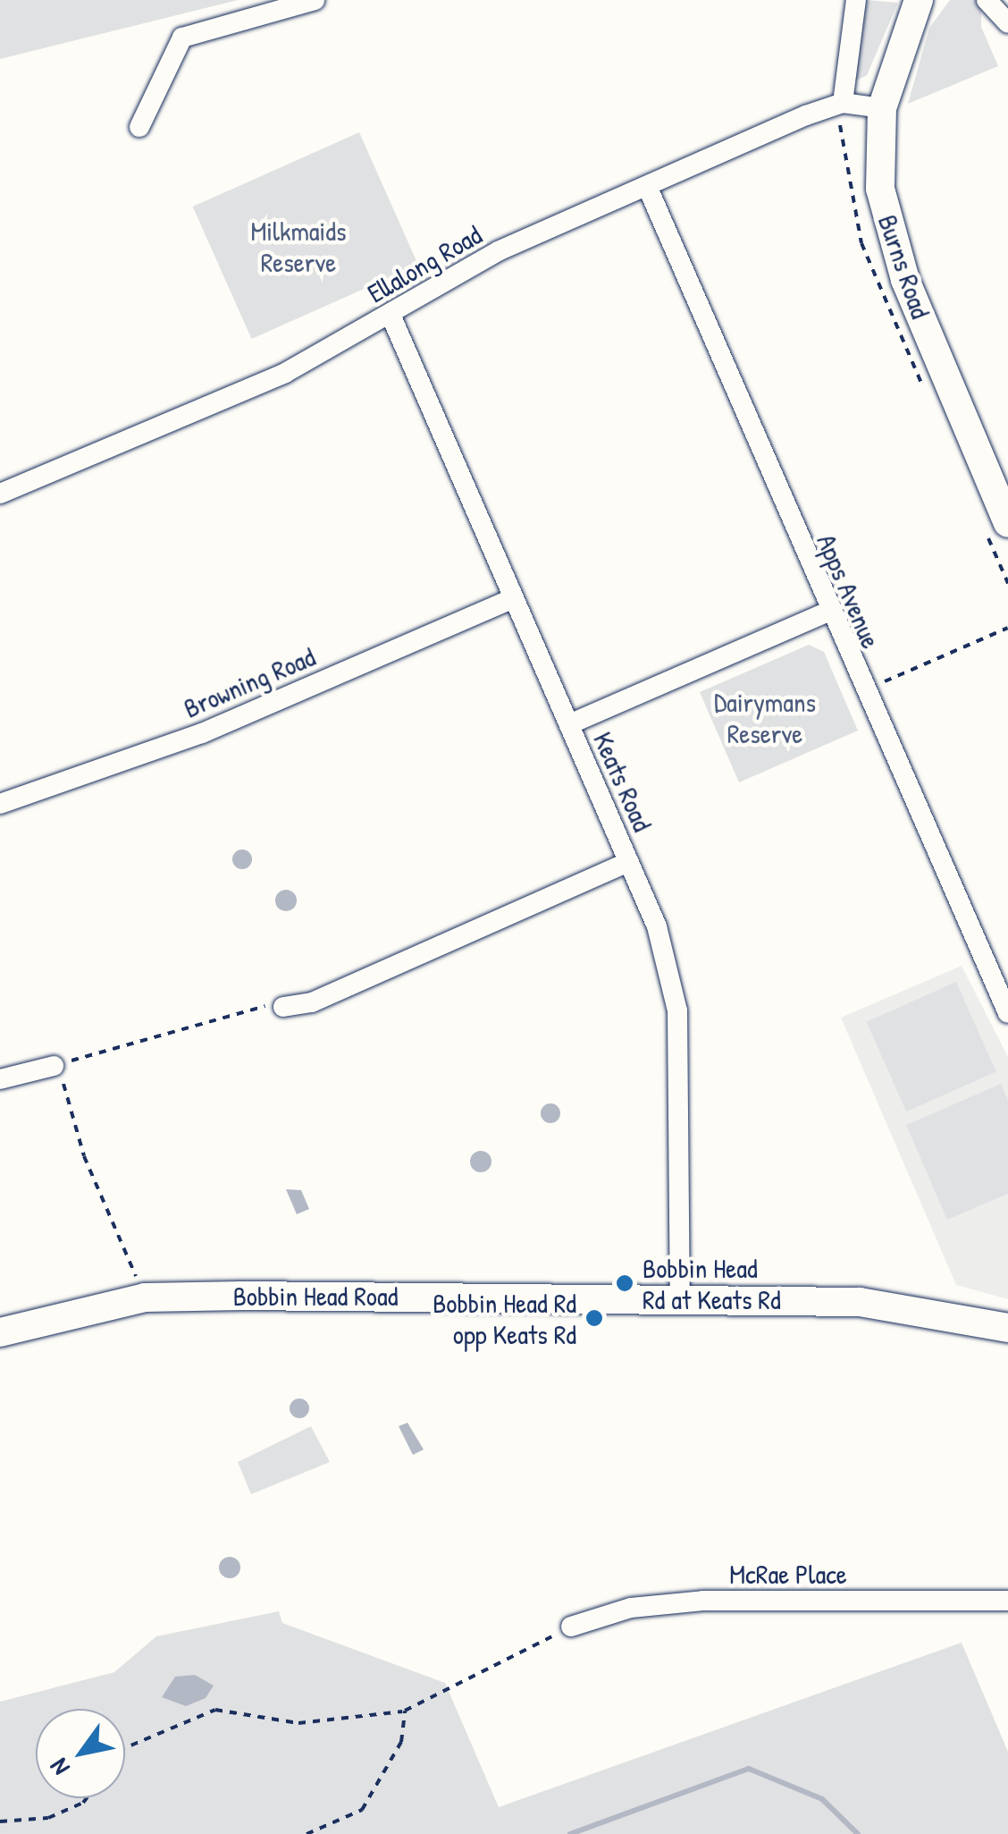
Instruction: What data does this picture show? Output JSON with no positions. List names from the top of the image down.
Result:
{
  "streets": {
    "main road": ["Burns Road", "Bobbin Head Road"],
    "street": [
      "Ellalong Road",
      "Apps Avenue",
      "Browning Road",
      "Keats Road",
      "McRae Place"
    ]
  },
  "crossings": [
    ["Ellalong Road", "Apps Avenue"],
    ["Ellalong Road", "Keats Road"],
    ["Browning Road", "Keats Road"],
    ["Keats Road", "Bobbin Head Road"]
  ],
  "parks": ["Milkmaids Reserve", "Dairymans Reserve"],
  "places": ["Bobbin Head Rd at Keats Rd", "Bobbin Head Rd opp Keats Rd"],
  "north": "bottom left"
}
